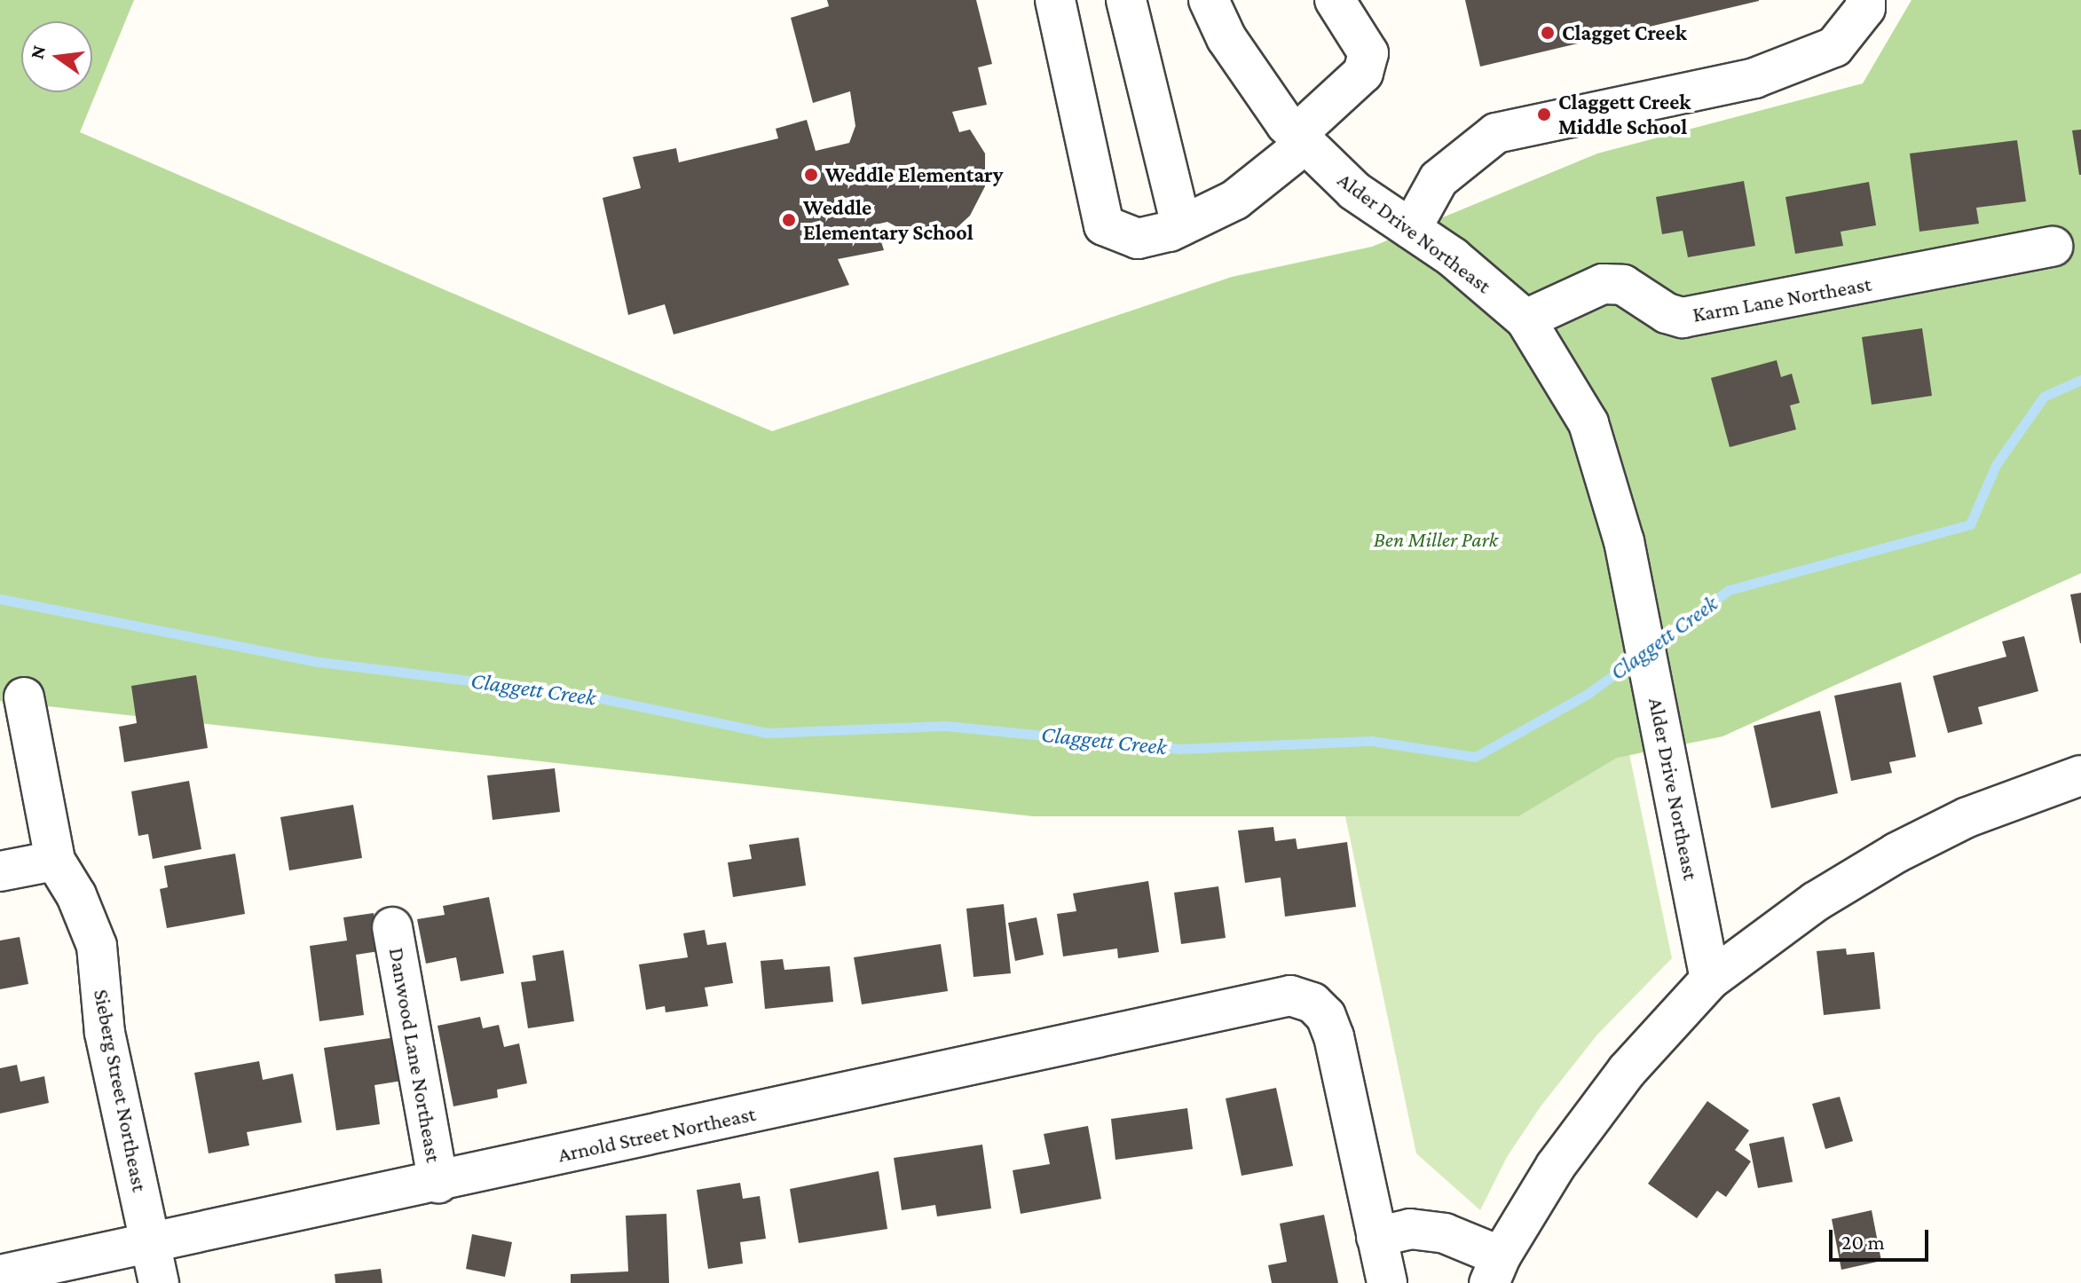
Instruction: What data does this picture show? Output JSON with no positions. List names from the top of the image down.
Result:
{
  "streets": {
    "street": [
      "Alder Drive Northeast",
      "Karm Lane Northeast",
      "Danwood Lane Northeast",
      "Sieberg Street Northeast",
      "Arnold Street Northeast"
    ]
  },
  "crossings": [
    ["Alder Drive Northeast", "Karm Lane Northeast"],
    ["Danwood Lane Northeast", "Arnold Street Northeast"],
    ["Sieberg Street Northeast", "Arnold Street Northeast"]
  ],
  "water": ["Claggett Creek"],
  "parks": ["Ben Miller Park"],
  "places": [
    "Clagget Creek",
    "Claggett Creek Middle School",
    "Weddle Elementary",
    "Weddle Elementary School"
  ],
  "scale_bar": "20 m",
  "north": "left"
}
